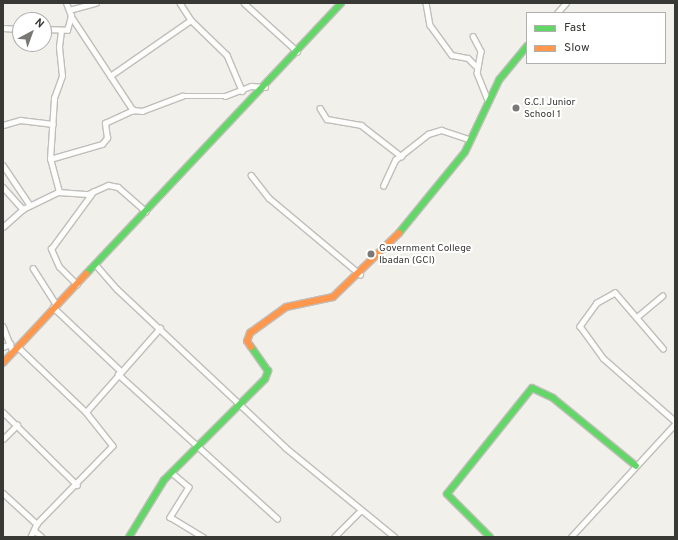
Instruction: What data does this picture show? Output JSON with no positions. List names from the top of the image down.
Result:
{
  "places": ["G.C.I Junior School 1", "Government College Ibadan (GCI)"],
  "legend": ["Fast", "Slow"],
  "north": "top right"
}
